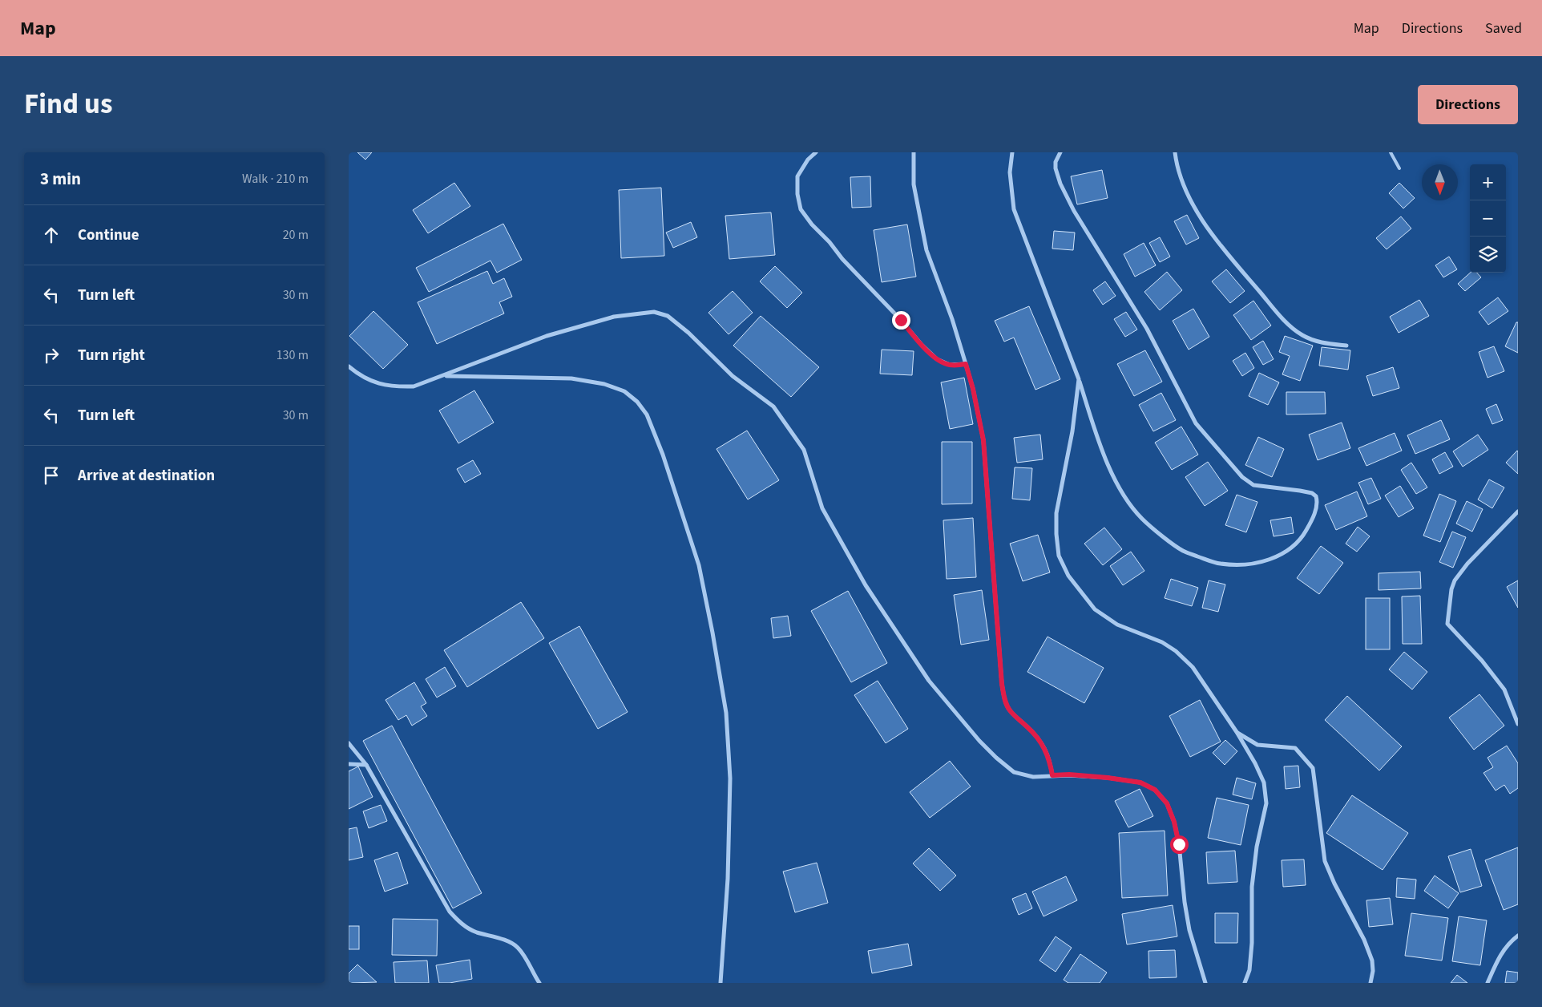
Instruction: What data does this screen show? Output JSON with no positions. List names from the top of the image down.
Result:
{
  "north": "bottom",
  "page": {
    "header": "Map",
    "nav": ["Map", "Directions", "Saved"],
    "title": "Find us",
    "buttons": "Directions",
    "heading": ["3 min", "Walk · 210 m"],
    "map_buttons": ["+", "−"],
    "list": [
      ["Continue", "20 m"],
      ["Turn left", "30 m"],
      ["Turn right", "130 m"],
      ["Turn left", "30 m"],
      "Arrive at destination"
    ]
  }
}
